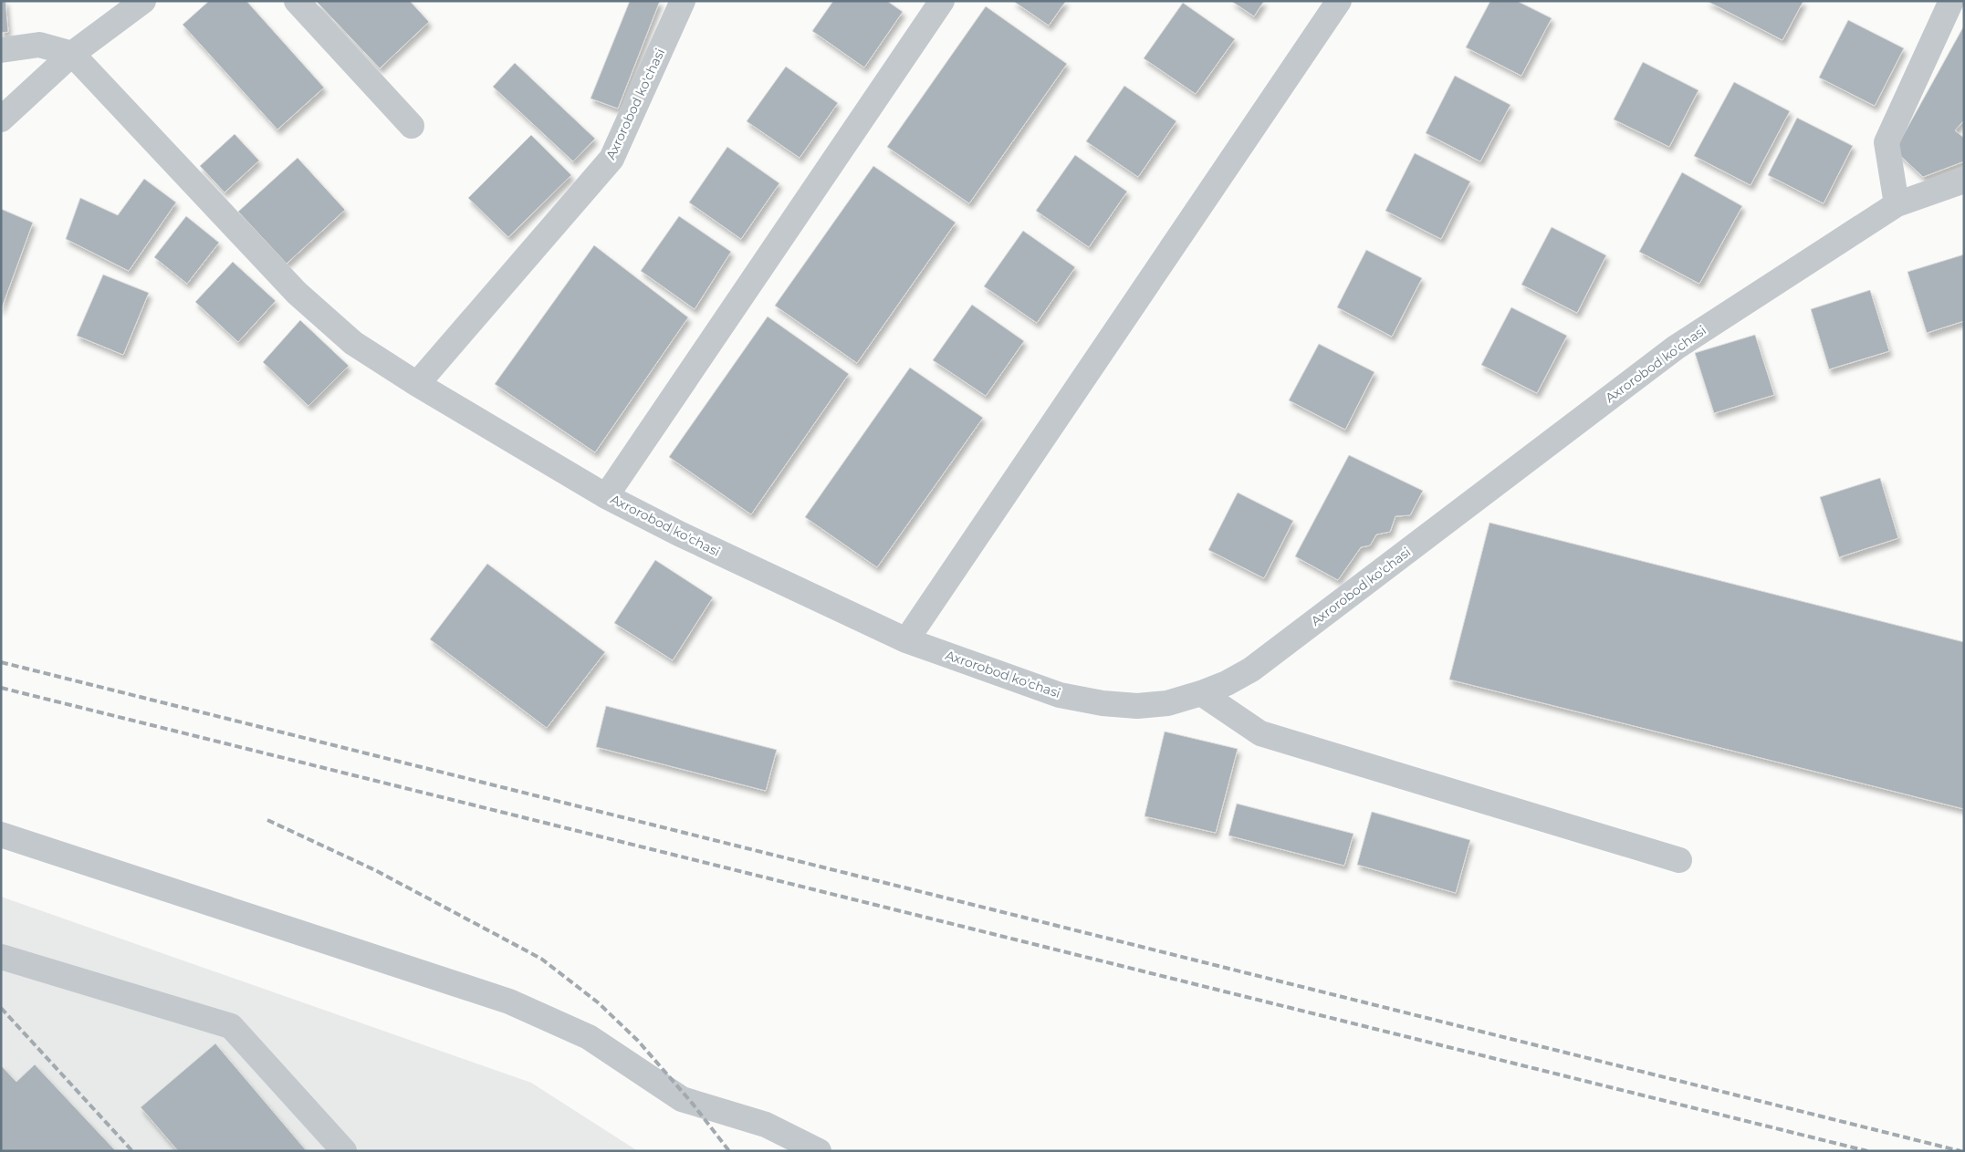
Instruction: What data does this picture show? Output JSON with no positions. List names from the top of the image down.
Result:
{
  "streets": {
    "street": ["Axrorobod ko'chasi"]
  }
}
